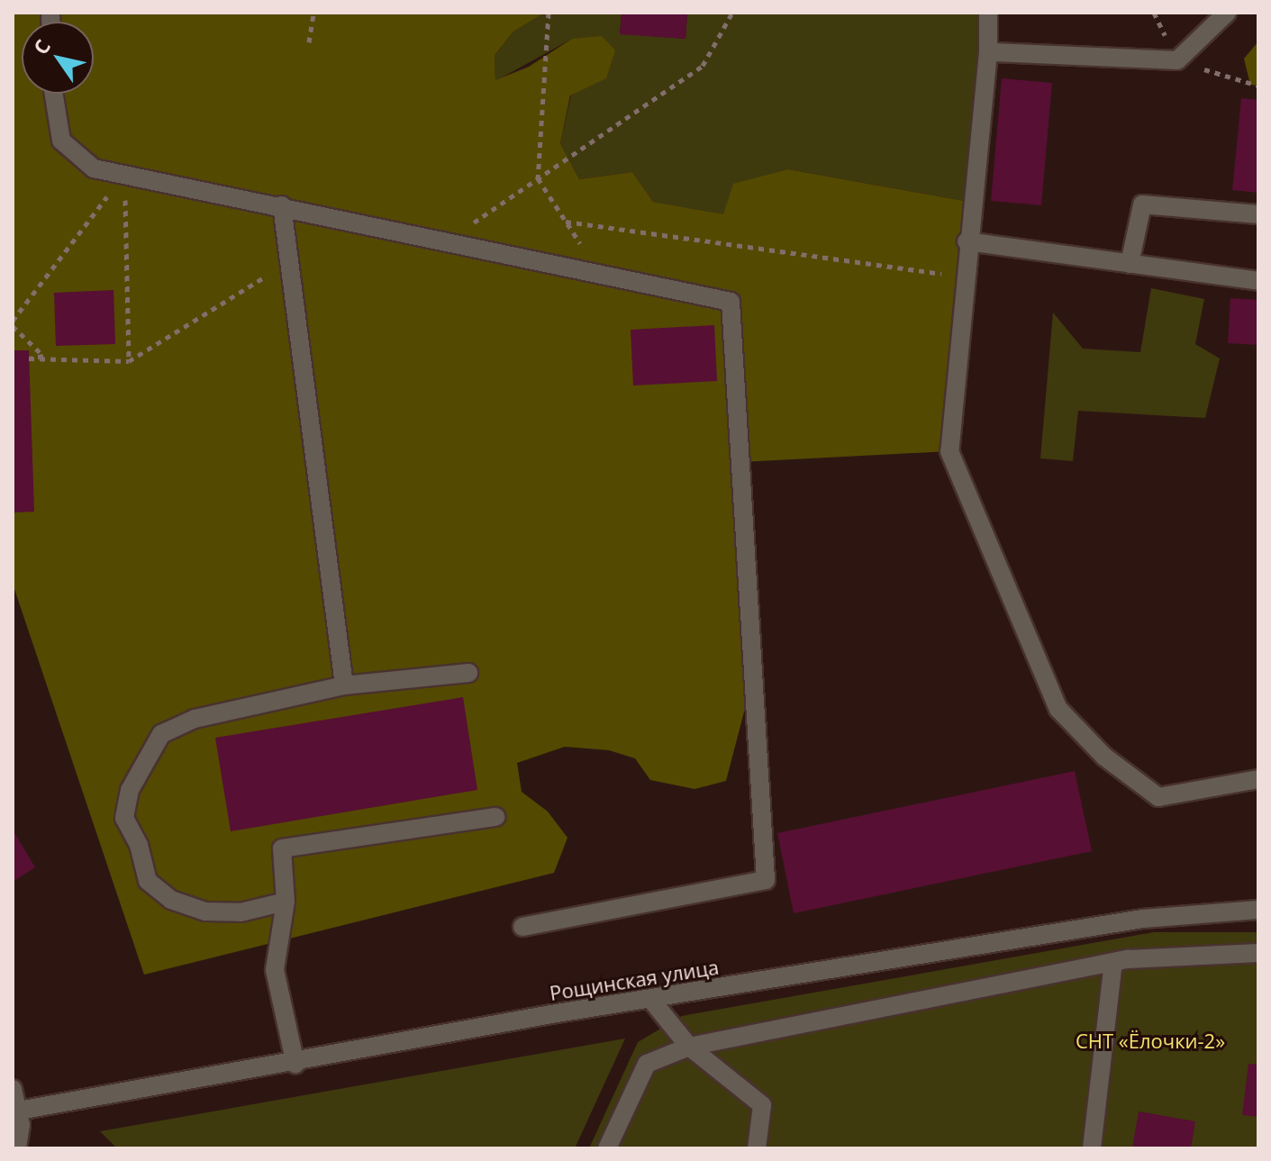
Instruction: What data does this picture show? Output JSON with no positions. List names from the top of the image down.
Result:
{
  "streets": {
    "street": ["Рощинская улица"]
  },
  "parks": ["СНТ «Ёлочки-2»"],
  "north": "top left"
}
